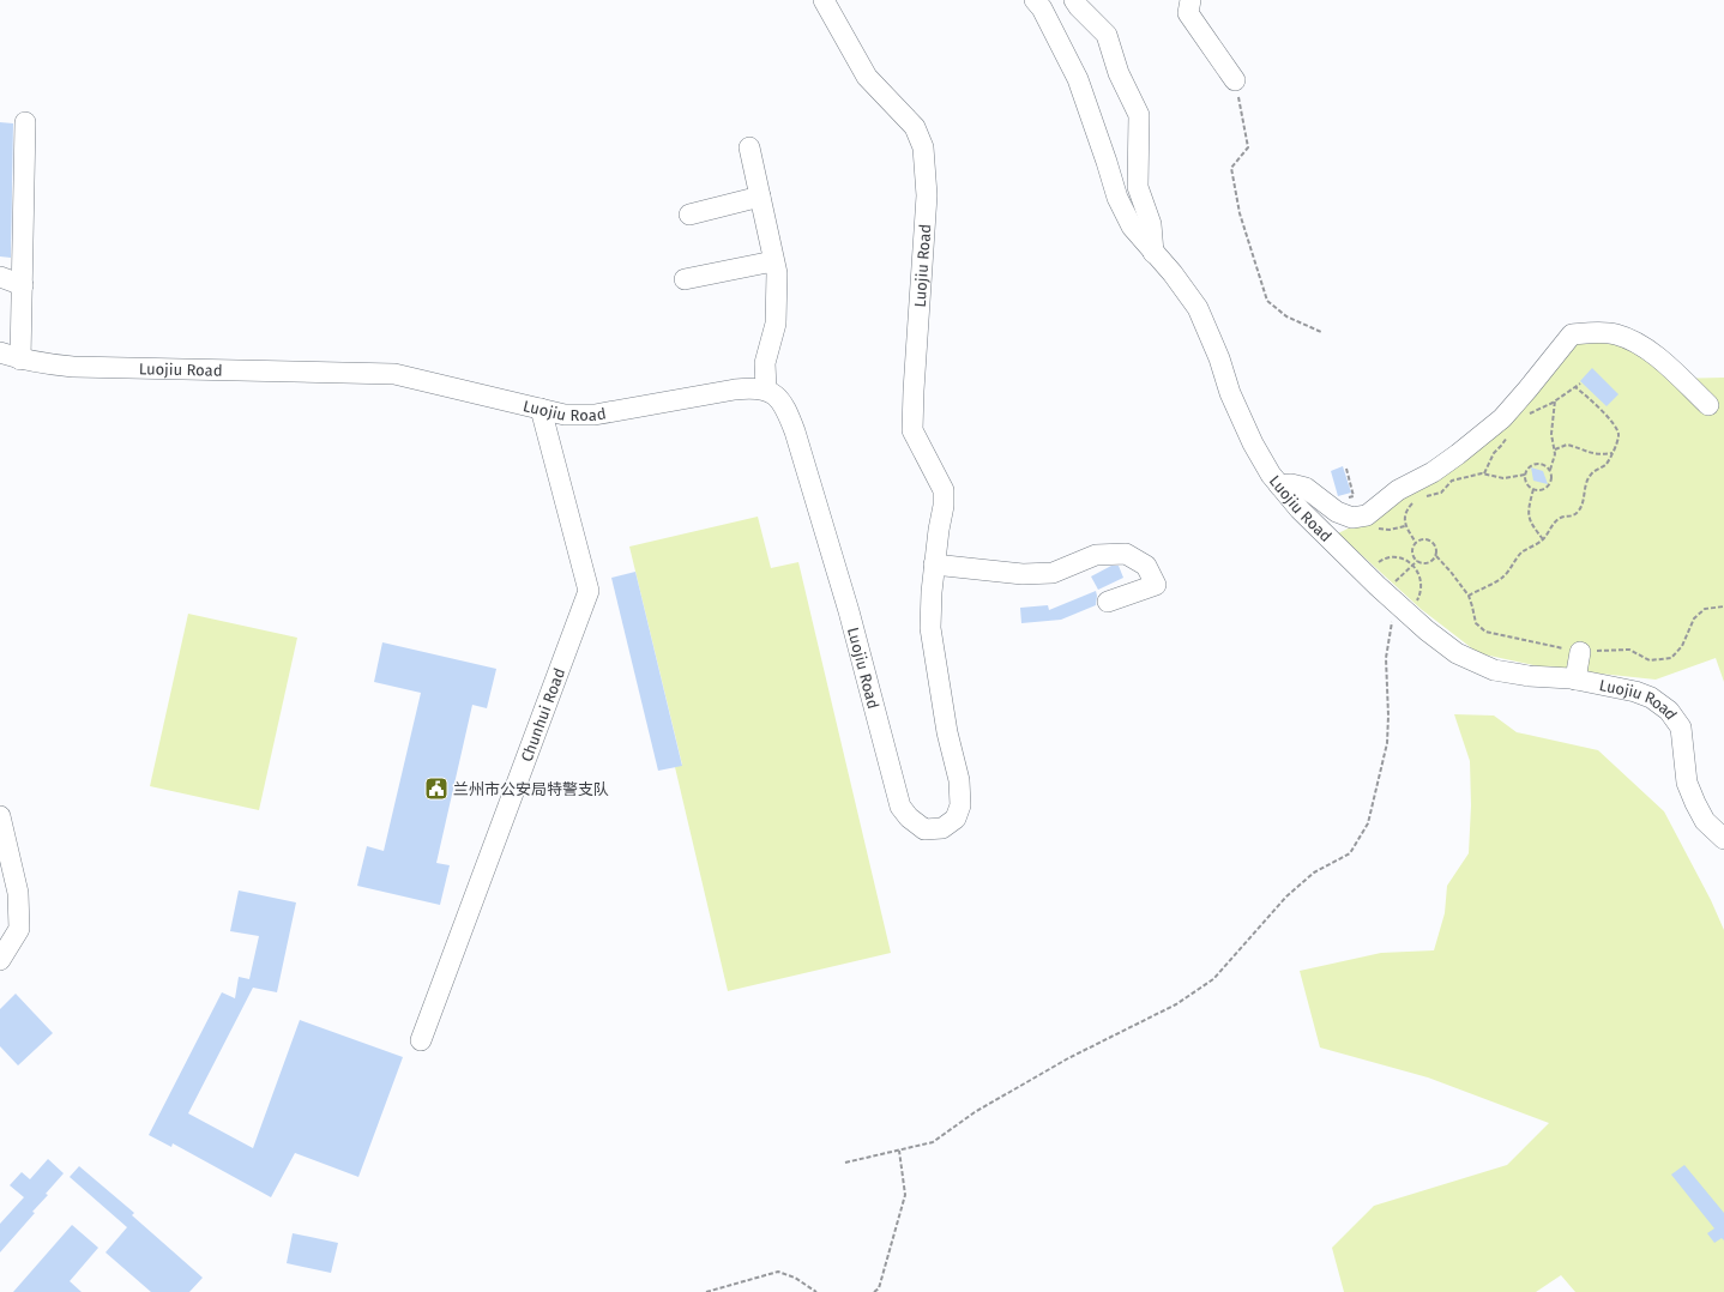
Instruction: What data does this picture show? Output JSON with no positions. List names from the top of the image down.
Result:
{
  "streets": {
    "street": ["Luojiu Road", "Chunhui Road"]
  },
  "crossings": [
    ["Luojiu Road", "Chunhui Road"]
  ],
  "places": {
    "public building": ["兰州市公安局特警支队"]
  }
}
